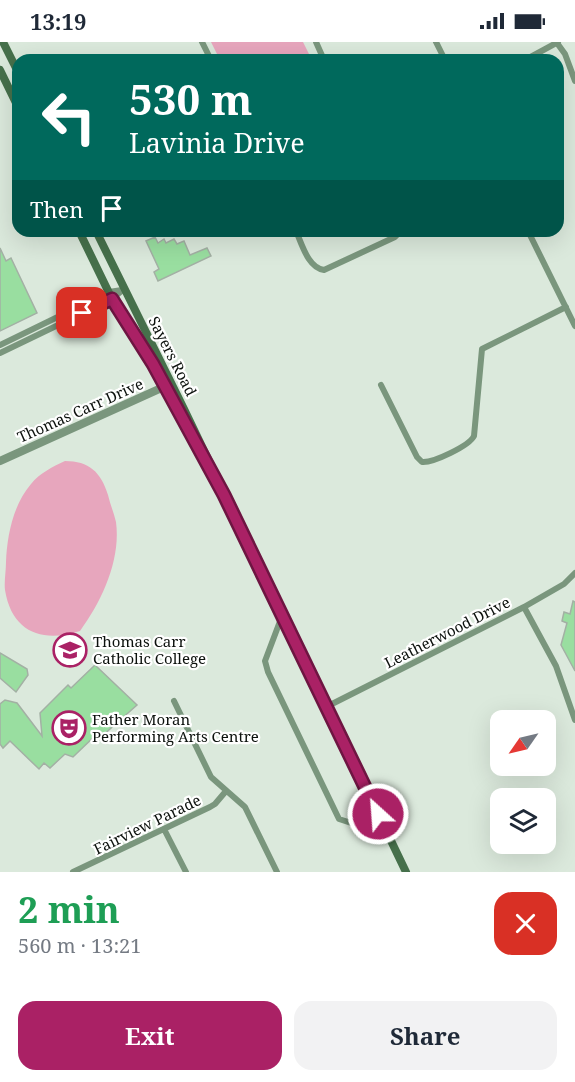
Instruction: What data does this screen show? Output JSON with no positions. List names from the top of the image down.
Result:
{
  "streets": {
    "main road": ["Sayers Road"],
    "street": ["Thomas Carr Drive", "Leatherwood Drive", "Fairview Parade"]
  },
  "crossings": [
    ["Sayers Road", "Thomas Carr Drive"],
    ["Sayers Road", "Leatherwood Drive"]
  ],
  "places": {
    "school or university": ["Thomas Carr Catholic College"],
    "theatre": ["Father Moran Performing Arts Centre"]
  },
  "north": "bottom left",
  "page": {
    "status": "13:19",
    "turn": ["530 m", "Lavinia Drive"],
    "then": "Then",
    "heading": ["2 min", "560 m · 13:21"],
    "buttons": ["Exit", "Share"]
  }
}
